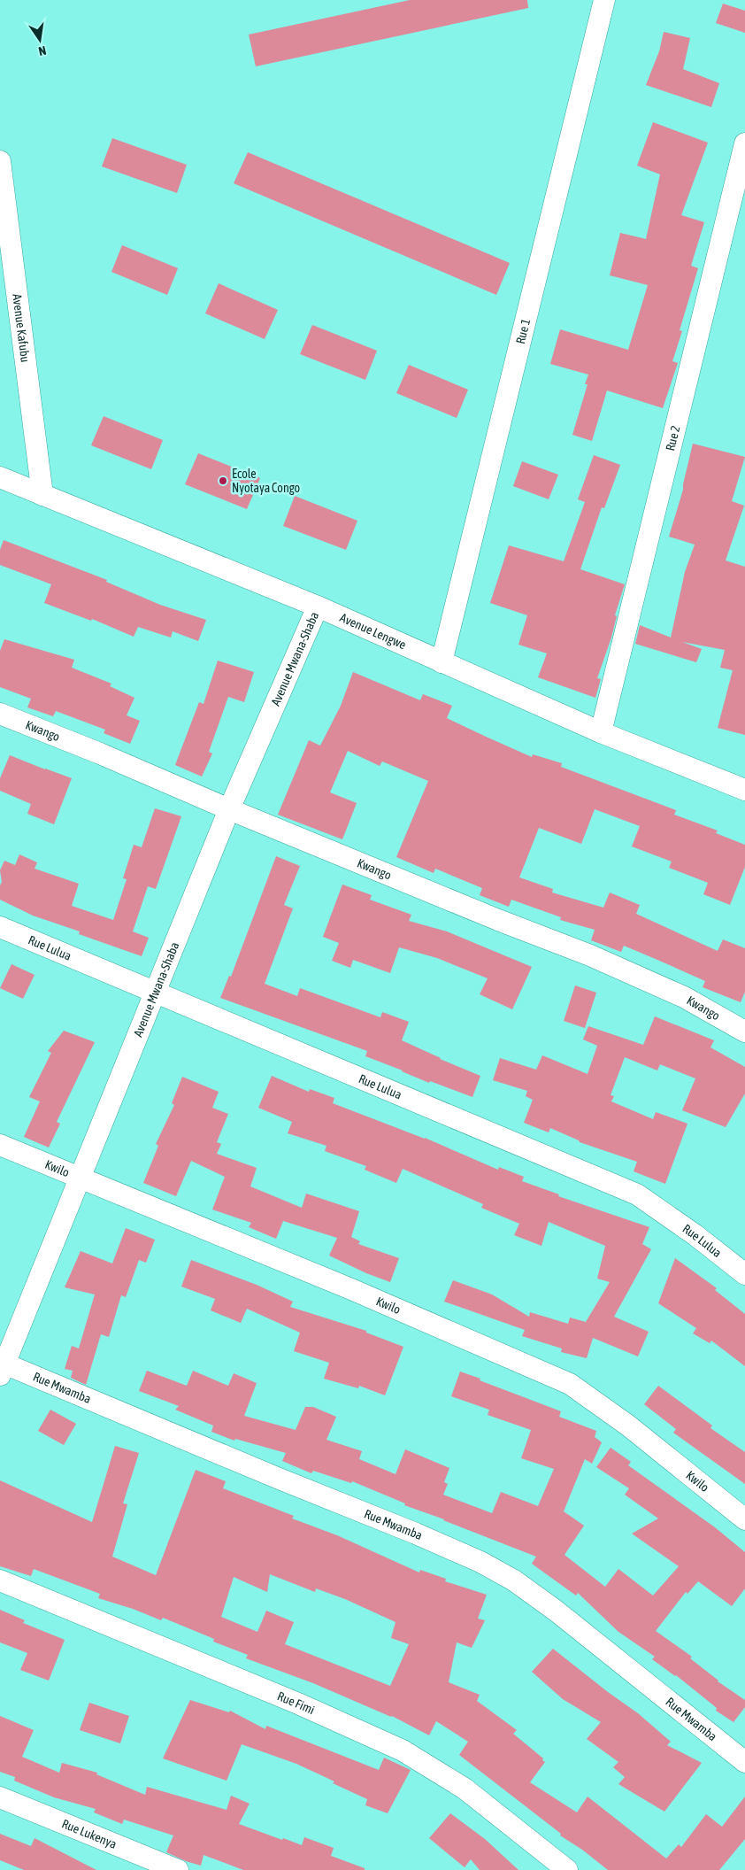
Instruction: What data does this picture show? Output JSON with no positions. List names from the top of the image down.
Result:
{
  "streets": {
    "street": [
      "Avenue Kafubu",
      "Rue 1",
      "Rue 2",
      "Avenue Lengwe",
      "Avenue Mwana-Shaba",
      "Kwango",
      "Rue Lulua",
      "Kwilo",
      "Rue Mwamba",
      "Rue Fimi",
      "Rue Lukenya"
    ]
  },
  "crossings": [
    ["Avenue Kafubu", "Avenue Lengwe"],
    ["Rue 1", "Avenue Lengwe"],
    ["Rue 2", "Avenue Lengwe"],
    ["Avenue Lengwe", "Avenue Mwana-Shaba"],
    ["Avenue Mwana-Shaba", "Kwango"],
    ["Avenue Mwana-Shaba", "Rue Lulua"],
    ["Avenue Mwana-Shaba", "Kwilo"],
    ["Avenue Mwana-Shaba", "Rue Mwamba"]
  ],
  "places": ["Ecole Nyotaya Congo"],
  "north": "bottom"
}
